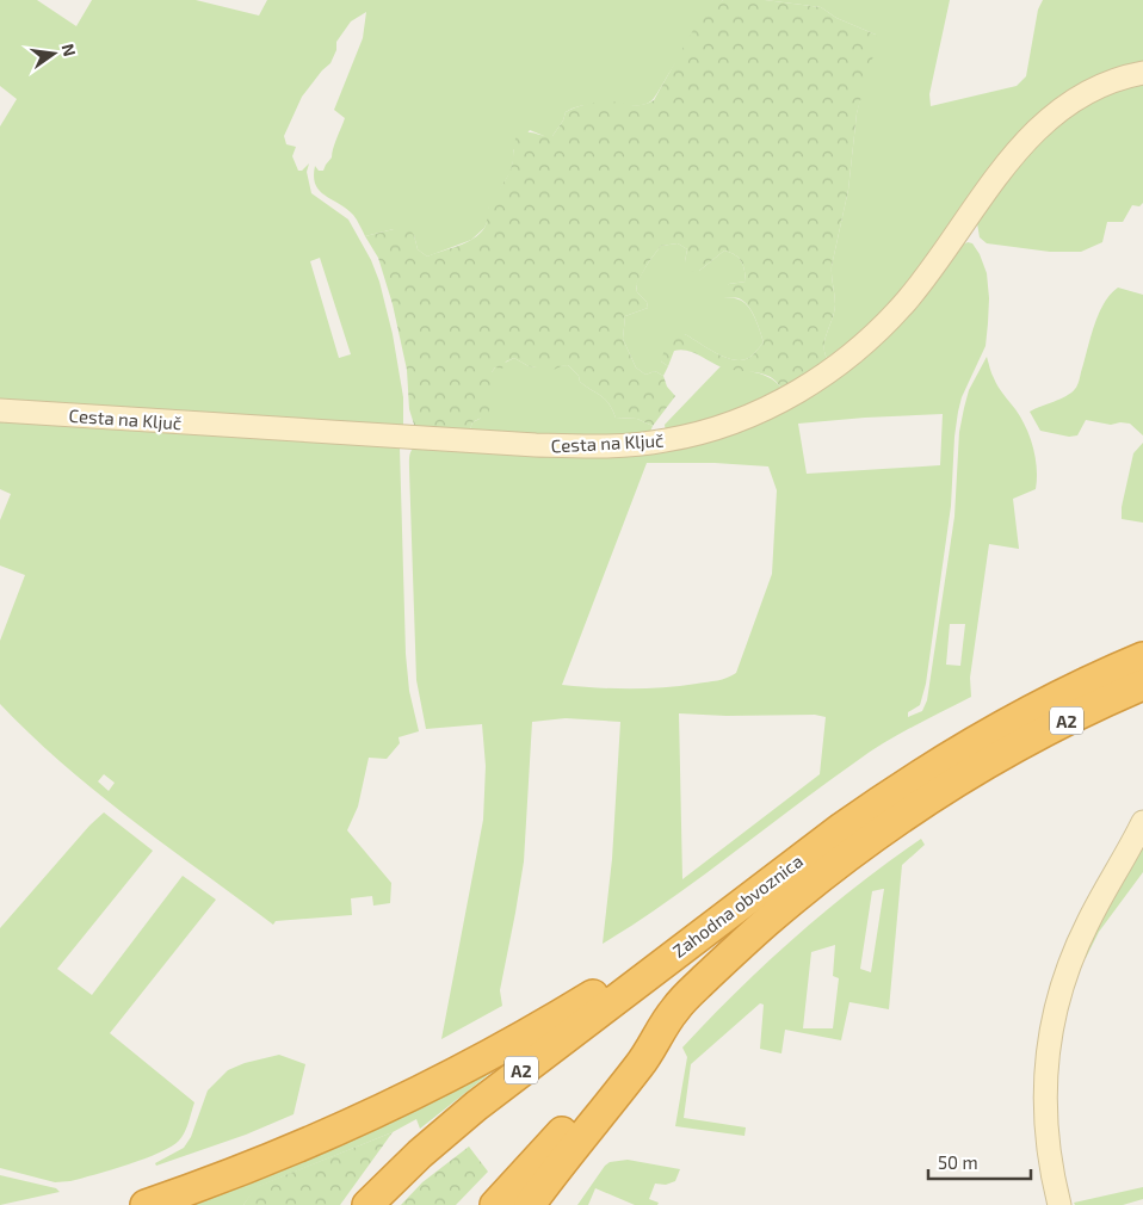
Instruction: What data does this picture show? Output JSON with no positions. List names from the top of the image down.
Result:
{
  "streets": {
    "highway": ["A2", "Zahodna obvoznica"],
    "street": ["Cesta na Ključ"]
  },
  "scale_bar": "50 m",
  "north": "right"
}
